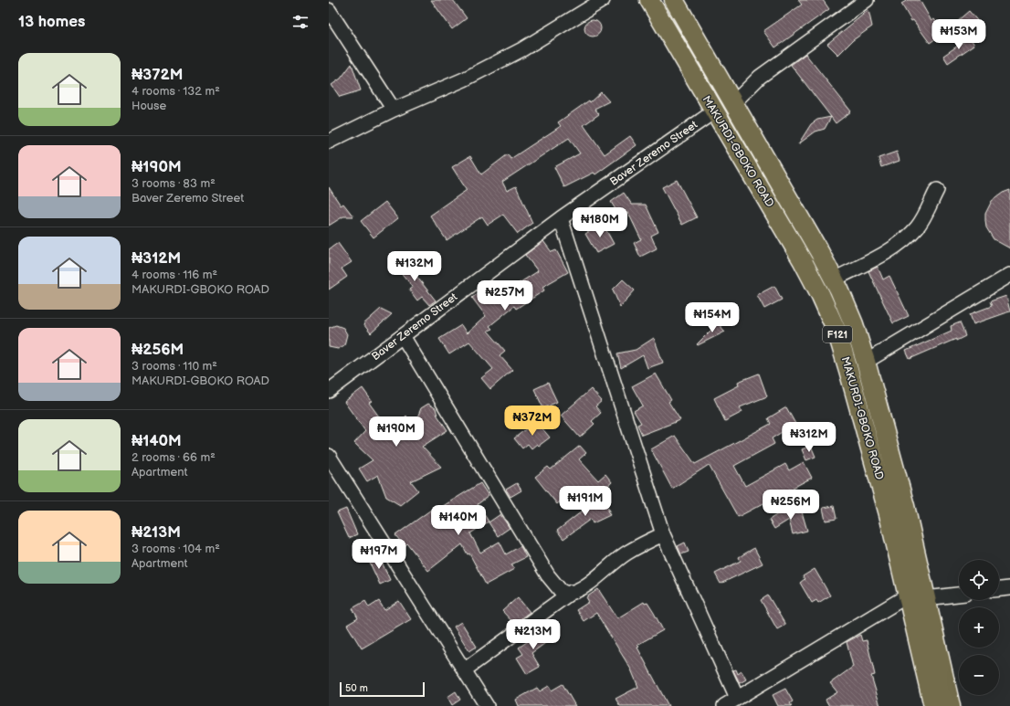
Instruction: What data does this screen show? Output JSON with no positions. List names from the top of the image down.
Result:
{
  "streets": {
    "main road": ["MAKURDI-GBOKO ROAD", "F121"],
    "street": ["Baver Zeremo Street"]
  },
  "crossings": [
    ["MAKURDI-GBOKO ROAD", "Baver Zeremo Street"]
  ],
  "scale_bar": "50 m",
  "page": {
    "heading": "13 homes",
    "price": [
      "₦153M",
      "₦180M",
      "₦132M",
      "₦257M",
      "₦154M",
      "₦372M",
      "₦190M",
      "₦312M",
      "₦191M",
      "₦256M",
      "₦140M",
      "₦197M",
      "₦213M"
    ],
    "list": [
      {
        "name": "₦372M",
        "note": "4 rooms · 132 m² · House"
      },
      {
        "name": "₦190M",
        "note": "3 rooms · 83 m² · Baver Zeremo Street"
      },
      {
        "name": "₦312M",
        "note": "4 rooms · 116 m² · MAKURDI-GBOKO ROAD"
      },
      {
        "name": "₦256M",
        "note": "3 rooms · 110 m² · MAKURDI-GBOKO ROAD"
      },
      {
        "name": "₦140M",
        "note": "2 rooms · 66 m² · Apartment"
      },
      {
        "name": "₦213M",
        "note": "3 rooms · 104 m² · Apartment"
      }
    ],
    "map_buttons": ["+", "−"],
    "scale": "50 m"
  }
}
